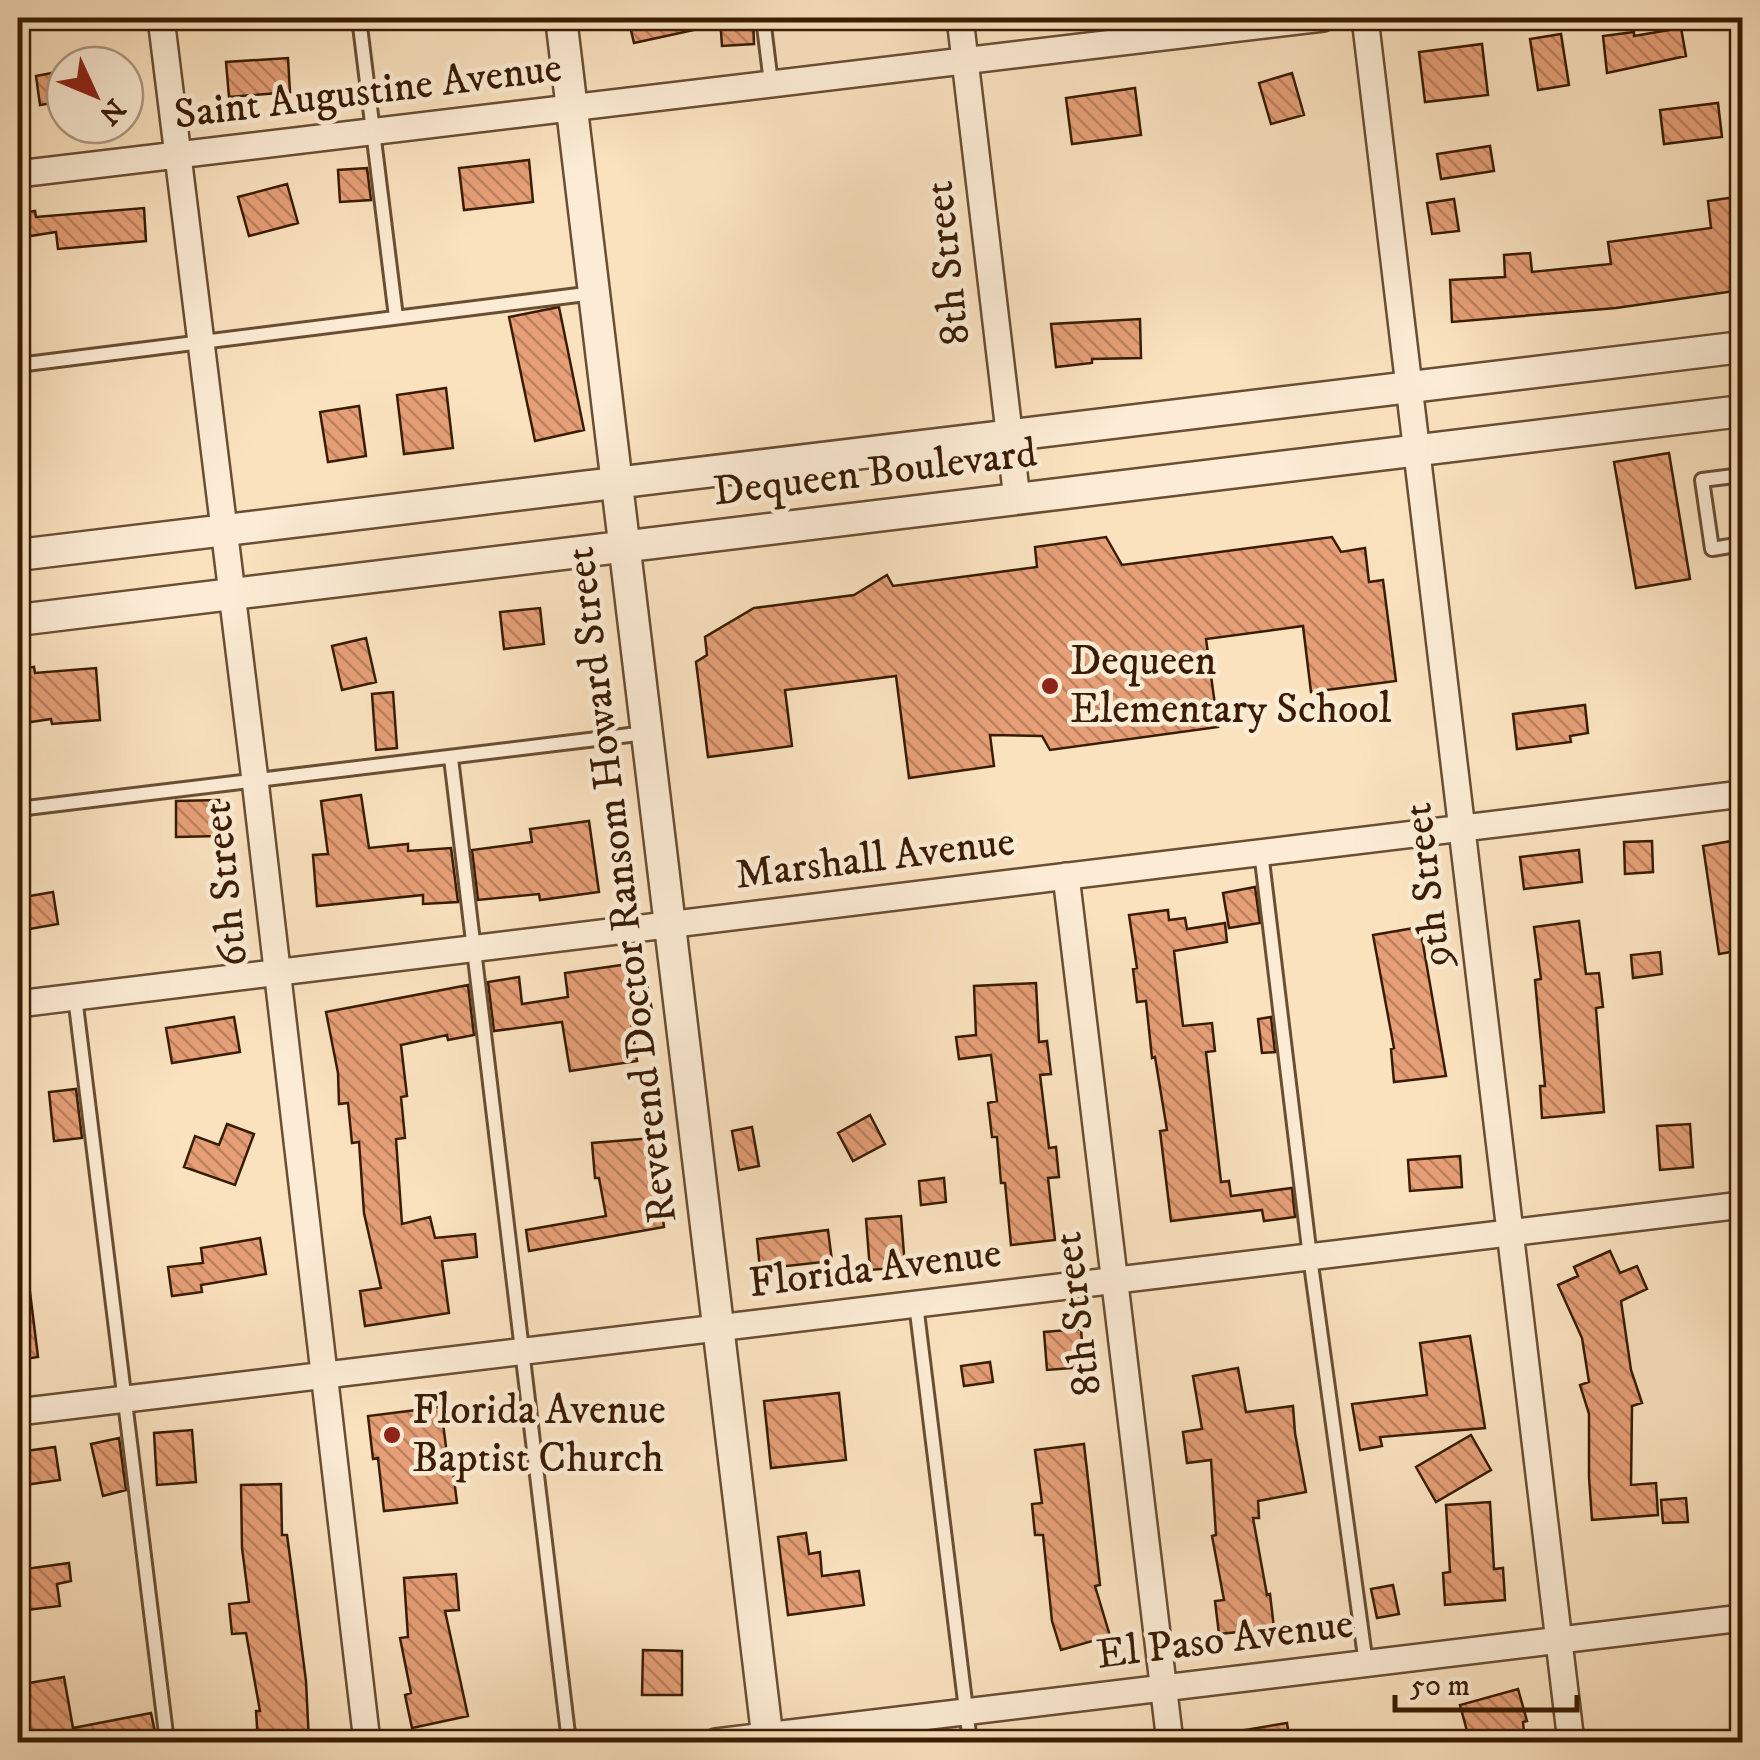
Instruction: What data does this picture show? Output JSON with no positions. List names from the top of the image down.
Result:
{
  "streets": {
    "street": [
      "Saint Augustine Avenue",
      "8th Street",
      "Dequeen Boulevard",
      "Marshall Avenue",
      "6th Street",
      "Reverend Doctor Ransom Howard Street",
      "9th Street",
      "Florida Avenue",
      "El Paso Avenue"
    ]
  },
  "crossings": [
    ["Saint Augustine Avenue", "8th Street"],
    ["Saint Augustine Avenue", "6th Street"],
    ["Saint Augustine Avenue", "Reverend Doctor Ransom Howard Street"],
    ["8th Street", "Dequeen Boulevard"],
    ["8th Street", "Marshall Avenue"],
    ["8th Street", "Florida Avenue"],
    ["8th Street", "El Paso Avenue"],
    ["Dequeen Boulevard", "6th Street"],
    ["Dequeen Boulevard", "Reverend Doctor Ransom Howard Street"],
    ["Dequeen Boulevard", "9th Street"],
    ["Marshall Avenue", "6th Street"],
    ["Marshall Avenue", "Reverend Doctor Ransom Howard Street"],
    ["Marshall Avenue", "9th Street"],
    ["6th Street", "Florida Avenue"],
    ["Reverend Doctor Ransom Howard Street", "Florida Avenue"],
    ["Reverend Doctor Ransom Howard Street", "El Paso Avenue"],
    ["9th Street", "Florida Avenue"],
    ["9th Street", "El Paso Avenue"]
  ],
  "places": ["Dequeen Elementary School", "Florida Avenue Baptist Church"],
  "scale_bar": "50 m",
  "north": "bottom right"
}
